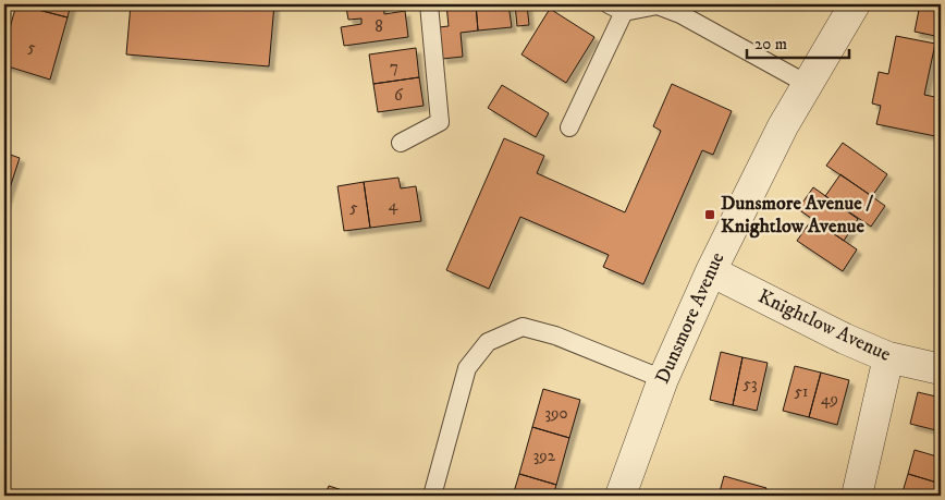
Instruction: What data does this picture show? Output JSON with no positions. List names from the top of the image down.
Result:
{
  "streets": {
    "street": ["Dunsmore Avenue", "Knightlow Avenue"]
  },
  "crossings": [
    ["Dunsmore Avenue", "Knightlow Avenue"]
  ],
  "places": {
    "transit": ["Dunsmore Avenue / Knightlow Avenue"]
  },
  "house_numbers": [
    "8",
    "5",
    "7",
    "6",
    "4",
    "5",
    "53",
    "51",
    "49",
    "390",
    "392"
  ],
  "scale_bar": "20 m"
}
